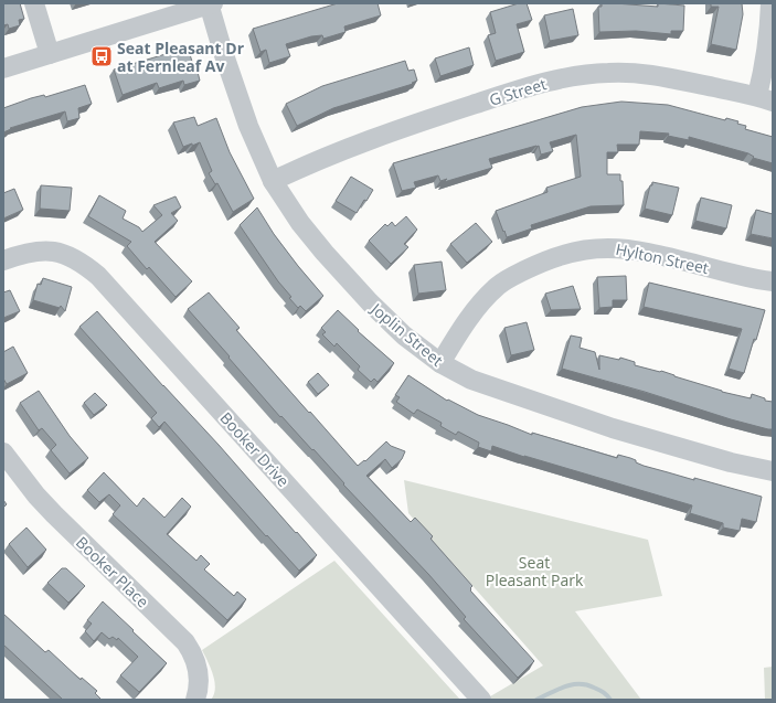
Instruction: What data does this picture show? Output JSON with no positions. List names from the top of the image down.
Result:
{
  "streets": {
    "street": [
      "G Street",
      "Hylton Street",
      "Joplin Street",
      "Booker Drive",
      "Booker Place"
    ]
  },
  "crossings": [
    ["G Street", "Joplin Street"],
    ["Hylton Street", "Joplin Street"]
  ],
  "parks": ["Seat Pleasant Park"],
  "places": {
    "bus stop": ["Seat Pleasant Dr at Fernleaf Av"]
  }
}
